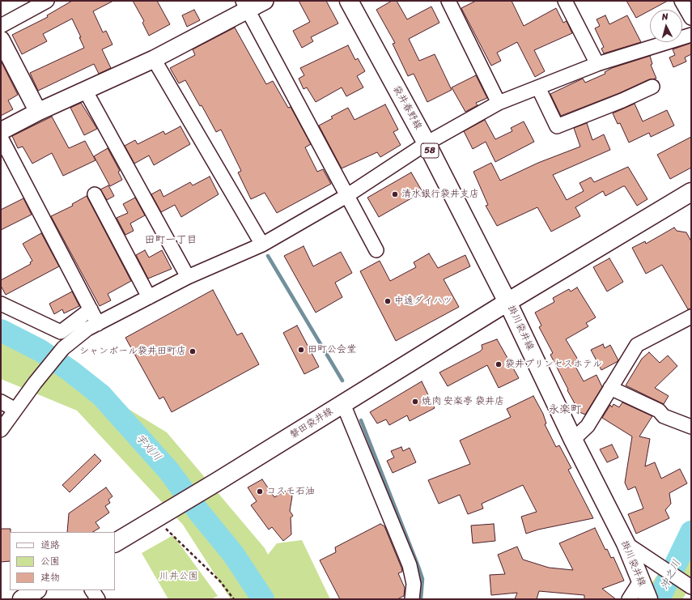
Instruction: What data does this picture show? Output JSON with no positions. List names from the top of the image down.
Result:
{
  "streets": {
    "main road": [
      "袋井春野線",
      "58",
      "掛川袋井線",
      "磐田袋井線"
    ]
  },
  "crossings": [
    ["袋井春野線", "掛川袋井線"],
    ["袋井春野線", "磐田袋井線"],
    ["掛川袋井線", "磐田袋井線"]
  ],
  "districts": ["田町一丁目", "永楽町"],
  "water": ["宇刈川", "沖之川"],
  "parks": ["川井公園"],
  "places": [
    "清水銀行袋井支店",
    "中遠ダイハツ",
    "田町公会堂",
    "シャンボール袋井田町店",
    "袋井プリンセスホテル",
    "焼肉 安楽亭 袋井店",
    "コスモ石油"
  ],
  "legend": ["道路", "公園", "建物"],
  "north": "top"
}
